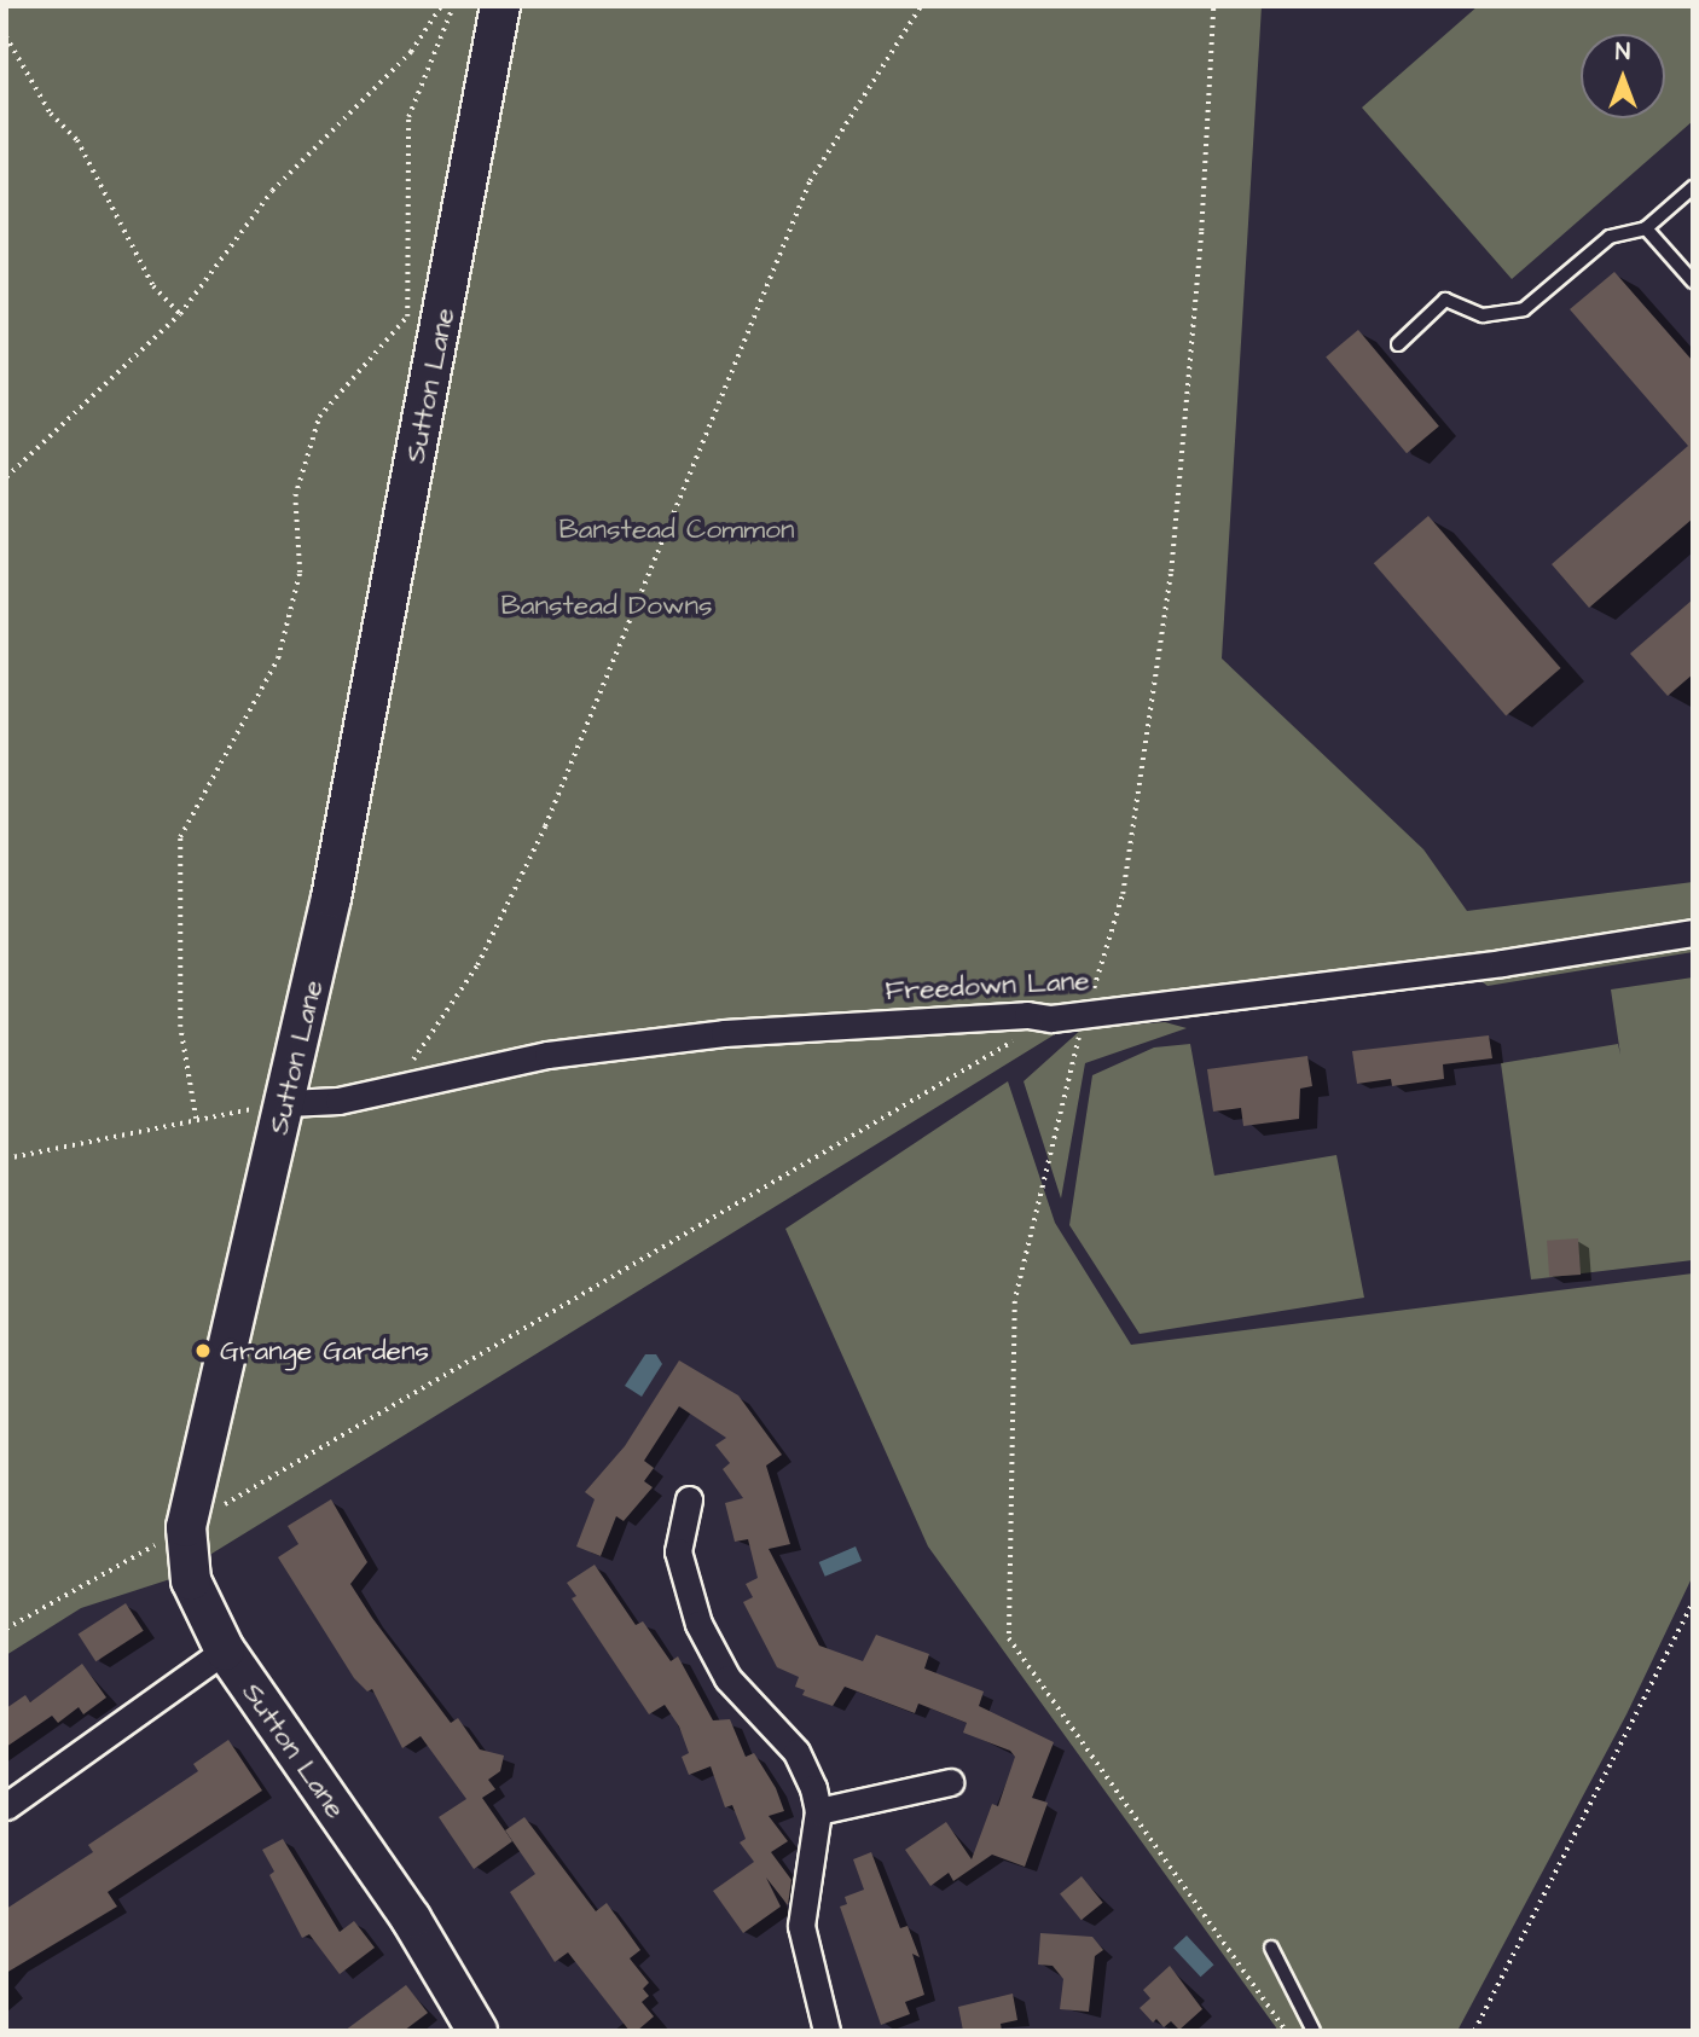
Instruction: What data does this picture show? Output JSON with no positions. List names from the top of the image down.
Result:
{
  "streets": {
    "main road": ["Sutton Lane"],
    "street": ["Freedown Lane"]
  },
  "crossings": [
    ["Sutton Lane", "Freedown Lane"]
  ],
  "parks": ["Banstead Common", "Banstead Downs"],
  "places": ["Grange Gardens"],
  "north": "top"
}
